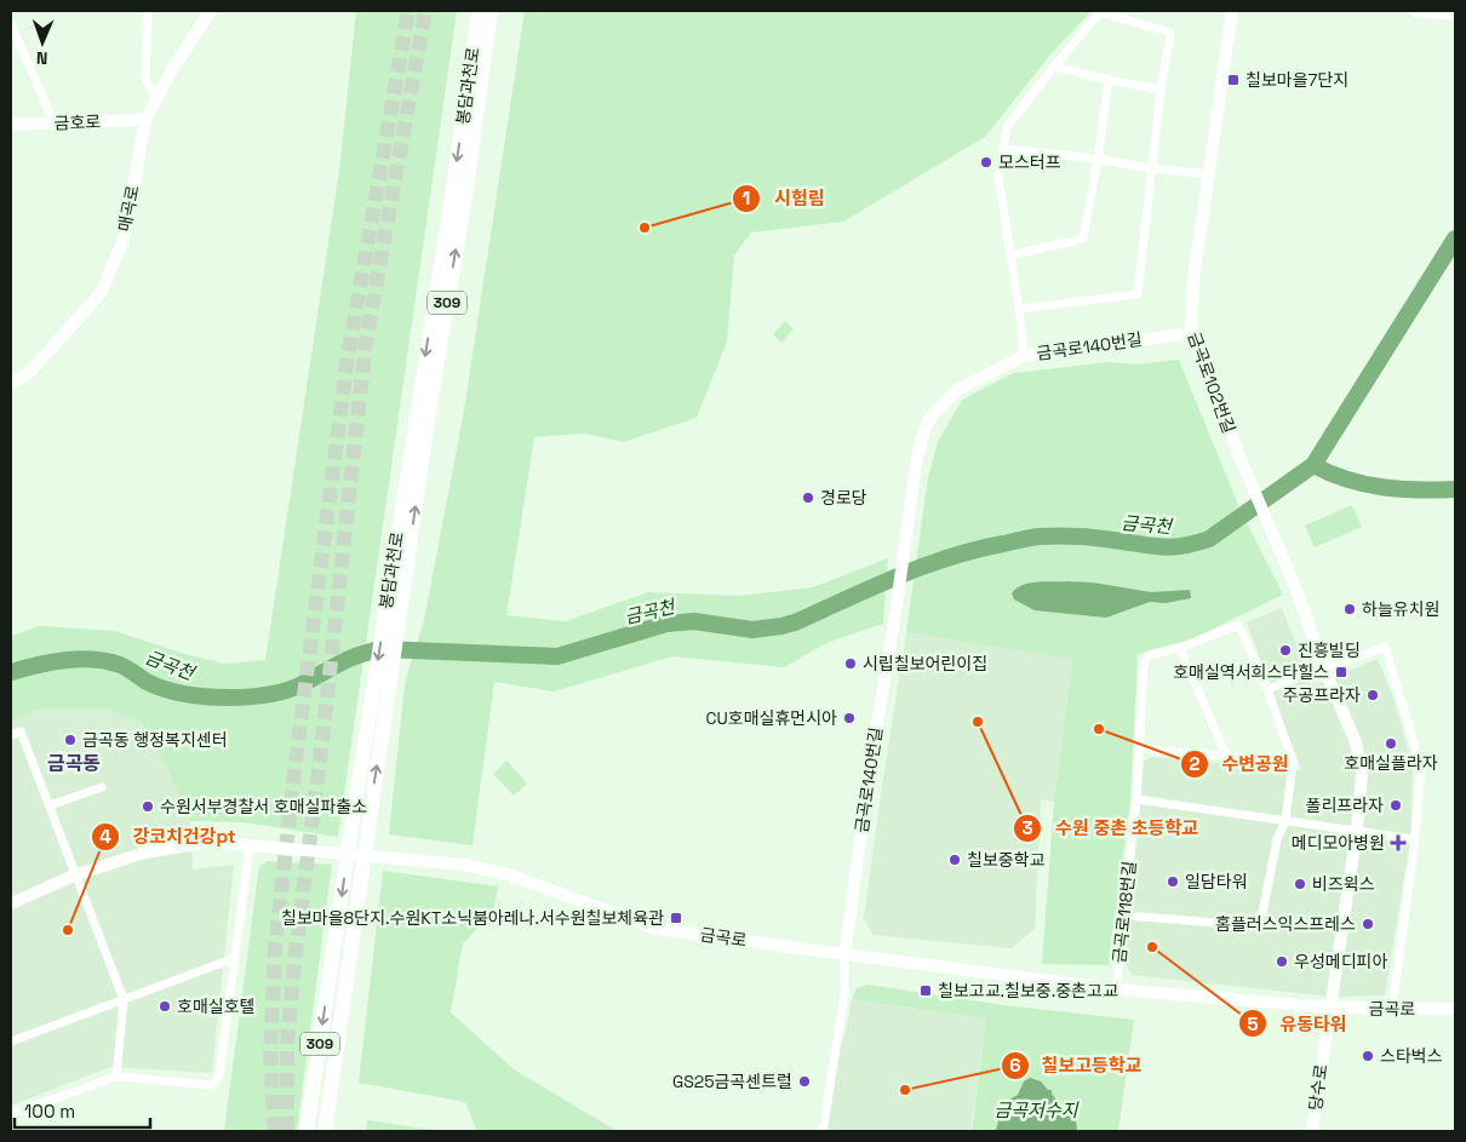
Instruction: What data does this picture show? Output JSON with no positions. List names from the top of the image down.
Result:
{
  "streets": {
    "highway": ["봉담과천로", "309"],
    "street": [
      "금호로",
      "매곡로",
      "금곡로140번길",
      "금곡로102번길",
      "금곡로118번길",
      "금곡로",
      "당수로"
    ]
  },
  "crossings": [
    ["금호로", "매곡로"],
    ["금곡로140번길", "금곡로102번길"],
    ["금곡로140번길", "금곡로"],
    ["금곡로102번길", "금곡로"],
    ["금곡로102번길", "당수로"],
    ["금곡로118번길", "금곡로"],
    ["금곡로", "당수로"]
  ],
  "districts": ["금곡동"],
  "water": ["금곡천", "금곡저수지"],
  "places": {
    "transit": [
      "칠보마을7단지",
      "호매실역서희스타힐스",
      "칠보마을8단지.수원KT소닉붐아레나.서수원칠보체육관",
      "칠보고교.칠보중.중촌고교"
    ],
    "other": [
      "모스터프",
      "시험림",
      "경로당",
      "하늘유치원",
      "진흥빌딩",
      "시립칠보어린이집",
      "주공프라자",
      "CU호매실휴먼시아",
      "수원 중촌 초등학교",
      "수변공원",
      "금곡동 행정복지센터",
      "호매실플라자",
      "폴리프라자",
      "수원서부경찰서 호매실파출소",
      "칠보중학교",
      "일담타워",
      "비즈윅스",
      "홈플러스익스프레스",
      "강코치건강pt",
      "유동타워",
      "우성메디피아",
      "호매실호텔",
      "스타벅스",
      "GS25금곡센트럴",
      "칠보고등학교"
    ],
    "health": ["메디모아병원"]
  },
  "scale_bar": "100 m",
  "north": "bottom"
}
